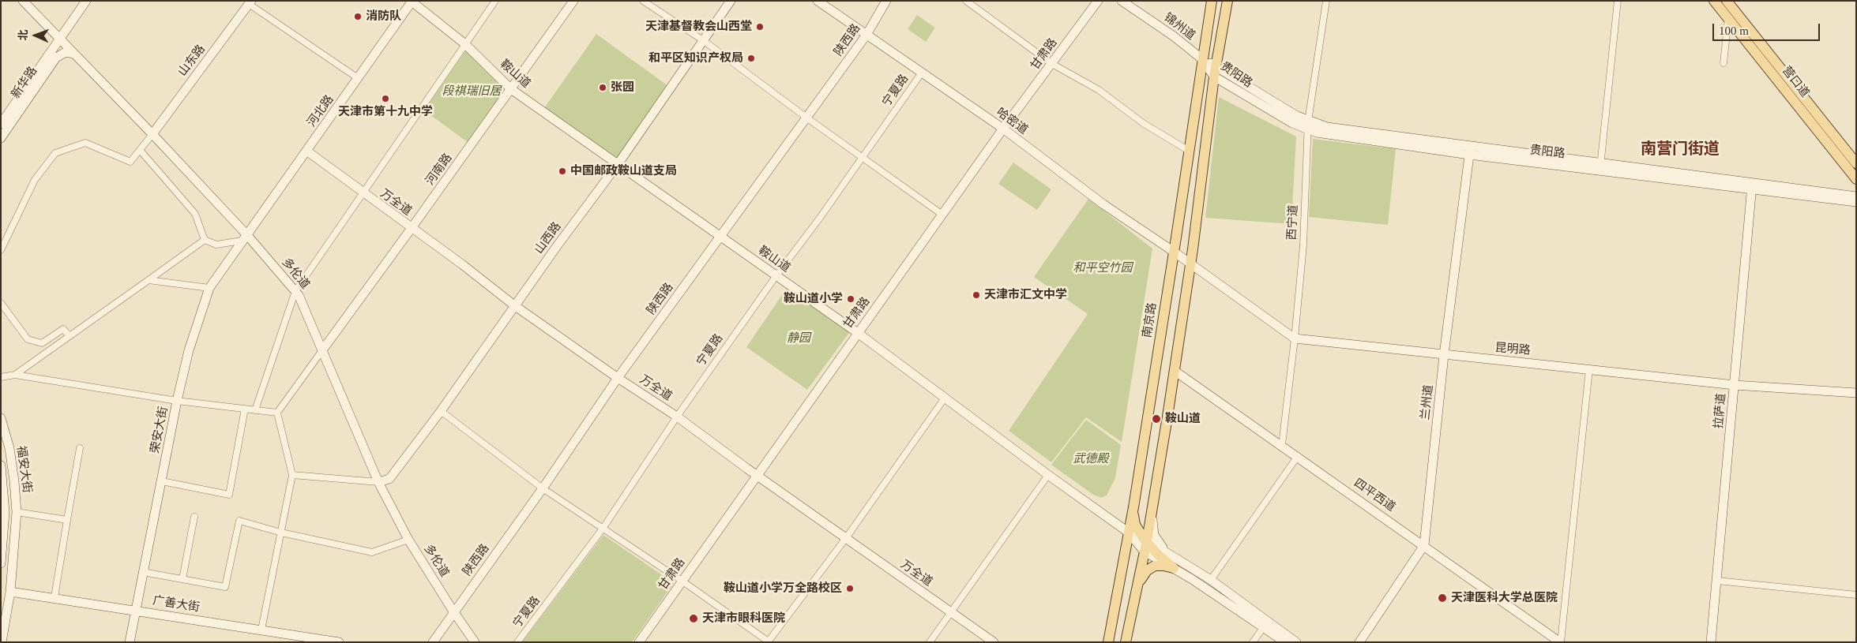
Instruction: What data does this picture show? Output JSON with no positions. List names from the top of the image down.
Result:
{
  "streets": {
    "main road": ["营口道", "南京路"],
    "street": [
      "锦州道",
      "陕西路",
      "甘肃路",
      "山东路",
      "鞍山道",
      "贵阳路",
      "新华路",
      "宁夏路",
      "河北路",
      "哈密道",
      "河南路",
      "万全道",
      "西宁道",
      "山西路",
      "多伦道",
      "昆明路",
      "兰州道",
      "拉萨道",
      "荣安大街",
      "福安大街",
      "四平西道",
      "广善大街"
    ]
  },
  "crossings": [
    ["锦州道", "贵阳路"],
    ["锦州道", "南京路"],
    ["陕西路", "鞍山道"],
    ["陕西路", "哈密道"],
    ["陕西路", "万全道"],
    ["陕西路", "多伦道"],
    ["甘肃路", "鞍山道"],
    ["甘肃路", "哈密道"],
    ["甘肃路", "万全道"],
    ["山东路", "多伦道"],
    ["鞍山道", "宁夏路"],
    ["鞍山道", "河北路"],
    ["鞍山道", "河南路"],
    ["鞍山道", "山西路"],
    ["鞍山道", "南京路"],
    ["贵阳路", "西宁道"],
    ["贵阳路", "南京路"],
    ["贵阳路", "兰州道"],
    ["贵阳路", "拉萨道"],
    ["新华路", "多伦道"],
    ["宁夏路", "哈密道"],
    ["宁夏路", "万全道"],
    ["河北路", "万全道"],
    ["河北路", "多伦道"],
    ["河北路", "荣安大街"],
    ["哈密道", "南京路"],
    ["哈密道", "昆明路"],
    ["河南路", "万全道"],
    ["河南路", "多伦道"],
    ["万全道", "山西路"],
    ["西宁道", "昆明路"],
    ["西宁道", "四平西道"],
    ["山西路", "多伦道"],
    ["多伦道", "荣安大街"],
    ["昆明路", "兰州道"],
    ["昆明路", "拉萨道"],
    ["兰州道", "四平西道"],
    ["荣安大街", "广善大街"],
    ["福安大街", "广善大街"]
  ],
  "districts": ["南营门街道"],
  "parks": [
    "段祺瑞旧居",
    "和平空竹园",
    "静园",
    "武德殿"
  ],
  "places": [
    "消防队",
    "天津基督教会山西堂",
    "和平区知识产权局",
    "张园",
    "天津市第十九中学",
    "中国邮政鞍山道支局",
    "天津市汇文中学",
    "鞍山道小学",
    "鞍山道",
    "鞍山道小学万全路校区",
    "天津医科大学总医院",
    "天津市眼科医院"
  ],
  "scale_bar": "100 m",
  "north": "left"
}
